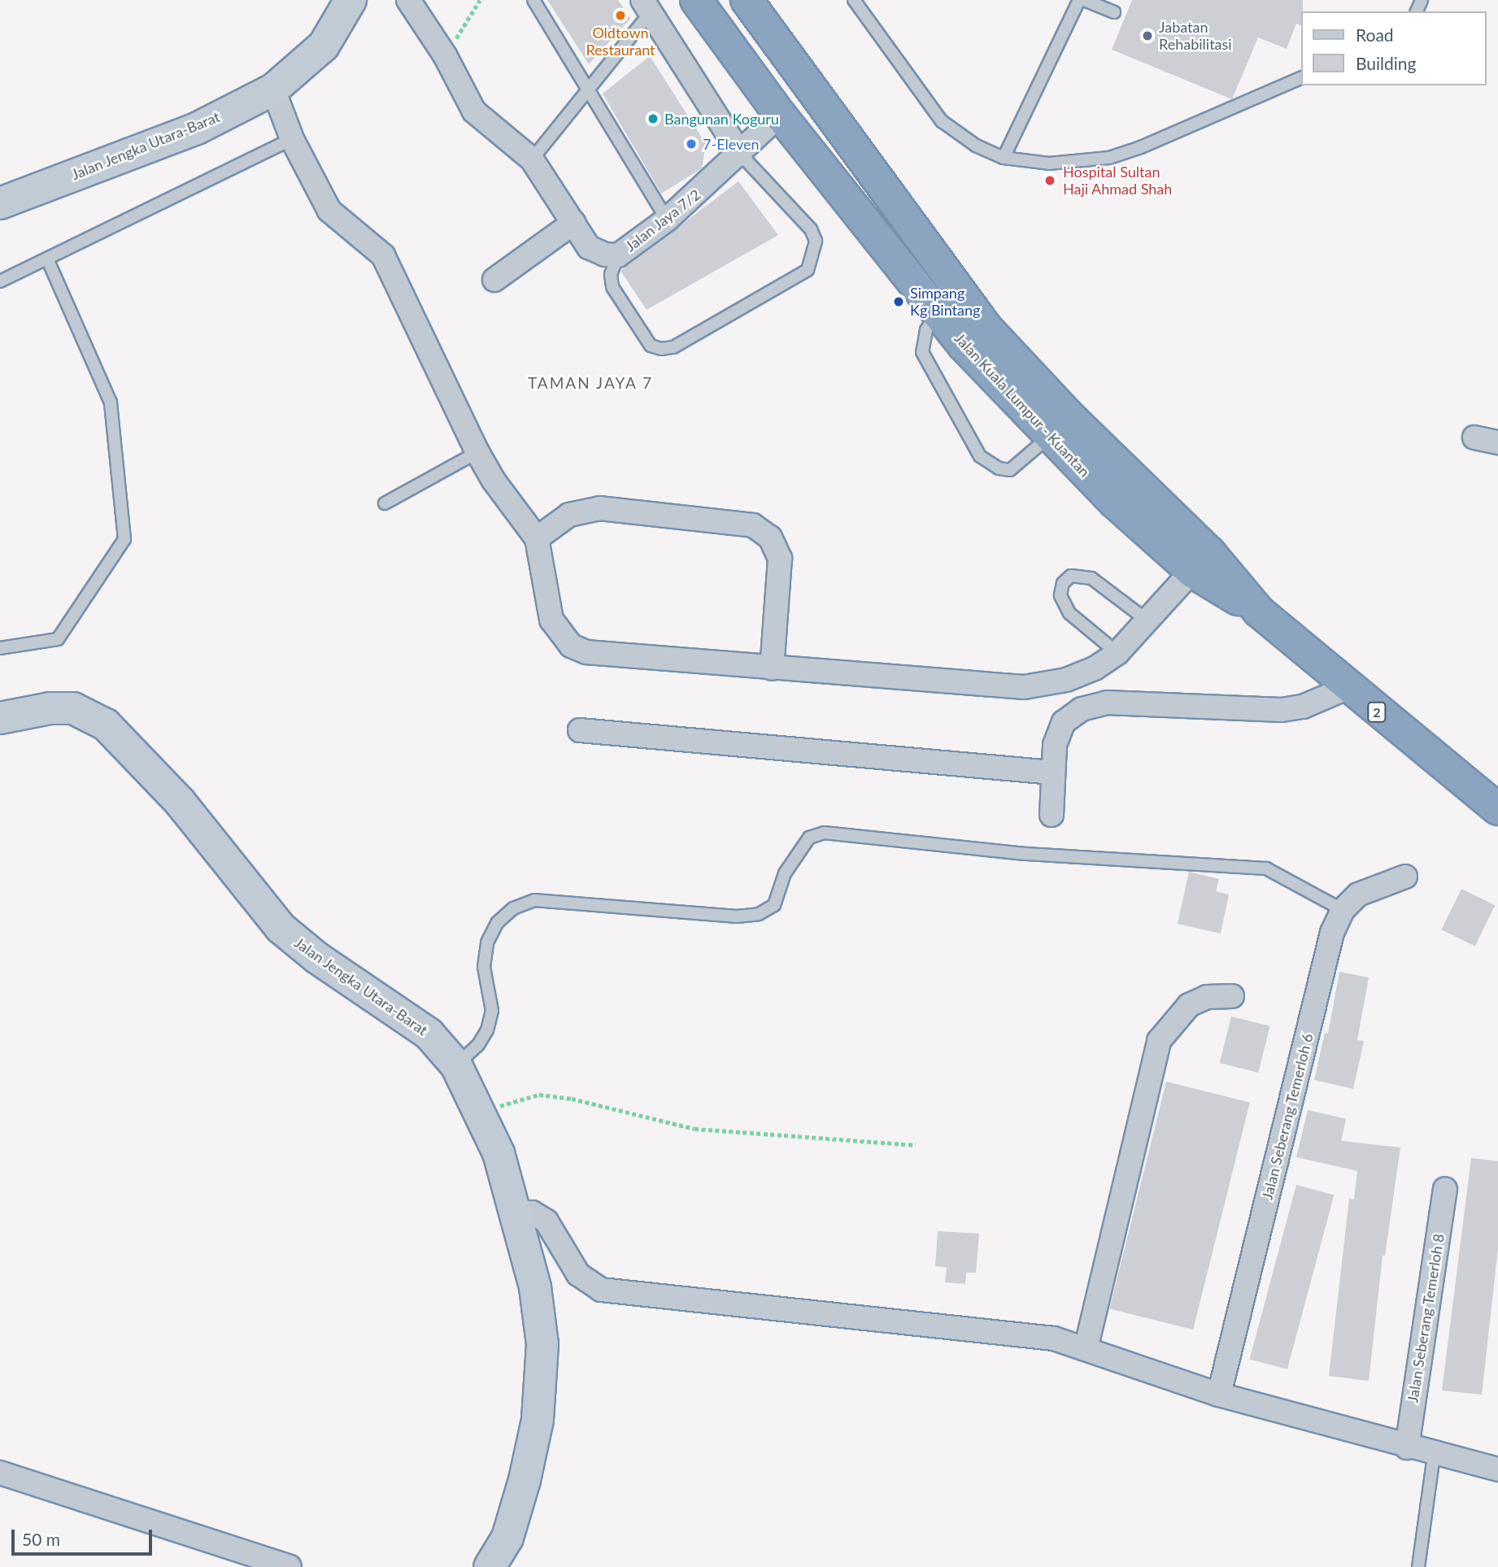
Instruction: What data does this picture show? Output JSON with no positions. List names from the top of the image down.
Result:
{
  "streets": {
    "highway": ["Jalan Kuala Lumpur - Kuantan", "2"],
    "street": [
      "Jalan Jengka Utara-Barat",
      "Jalan Jaya 7/2",
      "Jalan Seberang Temerloh 6",
      "Jalan Seberang Temerloh 8"
    ]
  },
  "crossings": [
    ["Jalan Jaya 7/2", "Jalan Kuala Lumpur - Kuantan"]
  ],
  "districts": ["TAMAN JAYA 7"],
  "places": [
    "Oldtown Restaurant",
    "Jabatan Rehabilitasi",
    "Bangunan Koguru",
    "7-Eleven",
    "Hospital Sultan Haji Ahmad Shah",
    "Simpang Kg Bintang"
  ],
  "legend": ["Road", "Building"],
  "scale_bar": "50 m"
}
